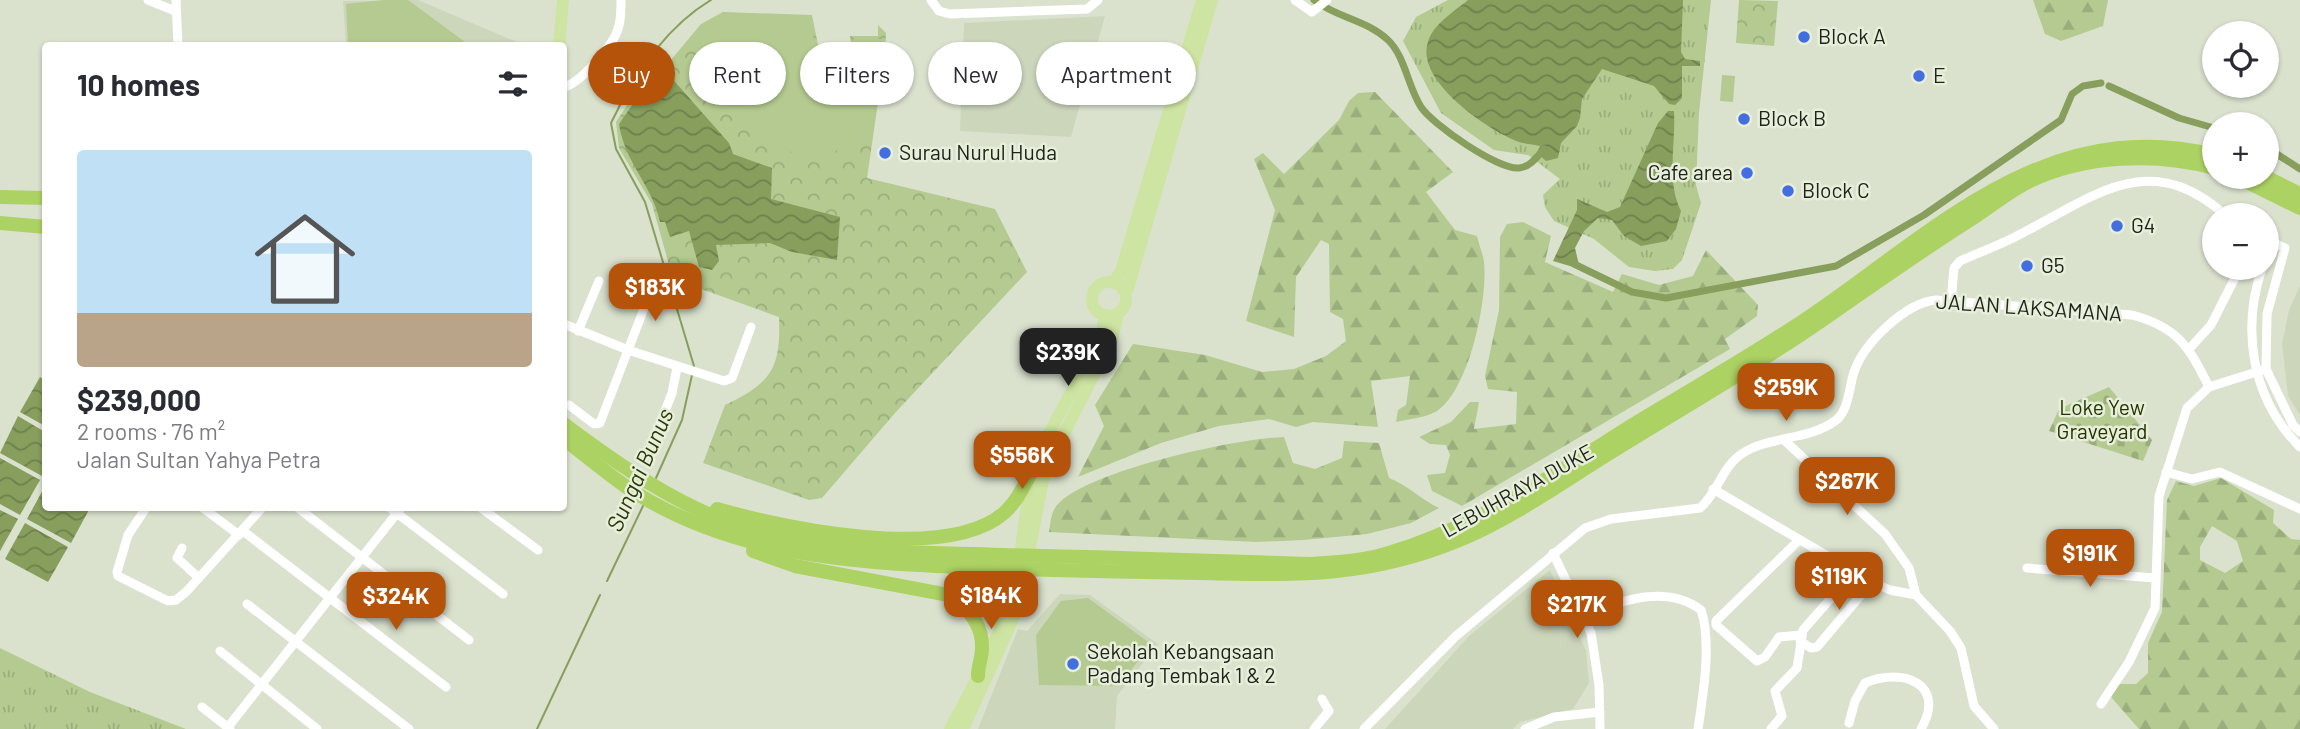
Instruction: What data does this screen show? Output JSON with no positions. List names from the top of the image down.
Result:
{
  "streets": {
    "highway": ["LEBUHRAYA DUKE"],
    "street": ["JALAN LAKSAMANA"]
  },
  "water": ["Sungai Bunus"],
  "parks": ["Loke Yew Graveyard"],
  "places": [
    "Block A",
    "E",
    "Block B",
    "Surau Nurul Huda",
    "Cafe area",
    "Block C",
    "G4",
    "G5",
    "Sekolah Kebangsaan Padang Tembak 1 & 2"
  ],
  "page": {
    "map_buttons": ["+", "−"],
    "chip": [
      "Buy",
      "Rent",
      "Filters",
      "New",
      "Apartment"
    ],
    "heading": "10 homes",
    "list": [
      {
        "name": "$239,000",
        "note": "2 rooms · 76 m² · Jalan Sultan Yahya Petra"
      }
    ],
    "price": [
      "$183K",
      "$239K",
      "$259K",
      "$556K",
      "$267K",
      "$191K",
      "$119K",
      "$184K",
      "$324K",
      "$217K"
    ]
  }
}
